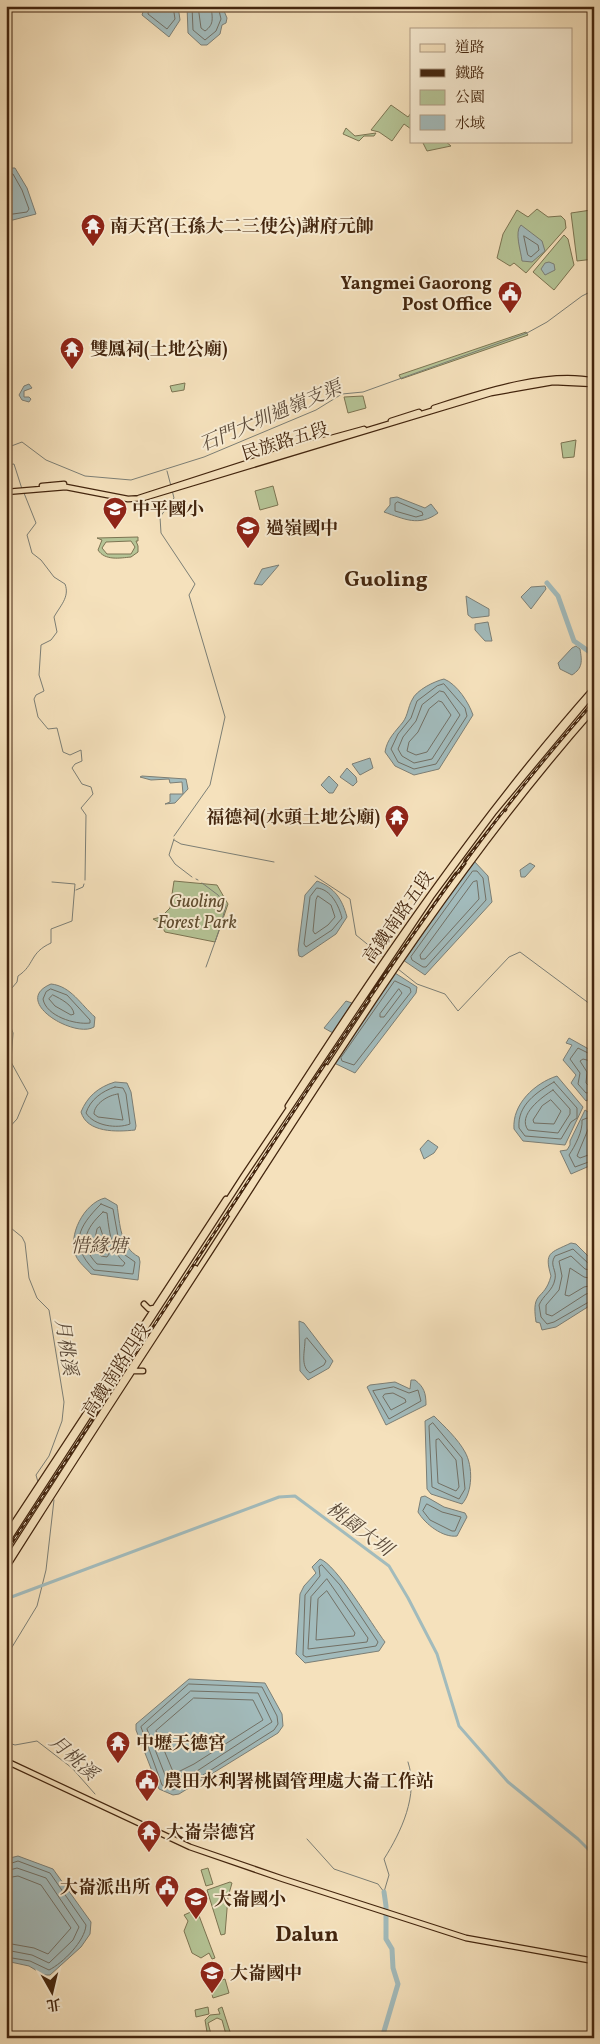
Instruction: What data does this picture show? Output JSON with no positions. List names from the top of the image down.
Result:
{
  "streets": {
    "main road": ["民族路五段", "高鐵南路五段", "高鐵南路四段"]
  },
  "crossings": [
    ["高鐵南路五段", "高鐵南路四段"]
  ],
  "districts": ["Guoling", "Dalun"],
  "water": [
    "石門大圳過嶺支渠",
    "惜緣塘",
    "月桃溪",
    "桃園大圳"
  ],
  "parks": ["Guoling Forest Park"],
  "places": {
    "temple": [
      "南天宮(王孫大二三使公)謝府元帥",
      "雙鳳祠(土地公廟)",
      "福德祠(水頭土地公廟)",
      "中壢天德宮",
      "大崙崇德宮"
    ],
    "public building": ["Yangmei Gaorong Post Office", "農田水利署桃園管理處大崙工作站", "大崙派出所"],
    "school or university": [
      "中平國小",
      "過嶺國中",
      "大崙國小",
      "大崙國中"
    ]
  },
  "legend": [
    "道路",
    "鐵路",
    "公園",
    "水域"
  ],
  "north": "bottom"
}
